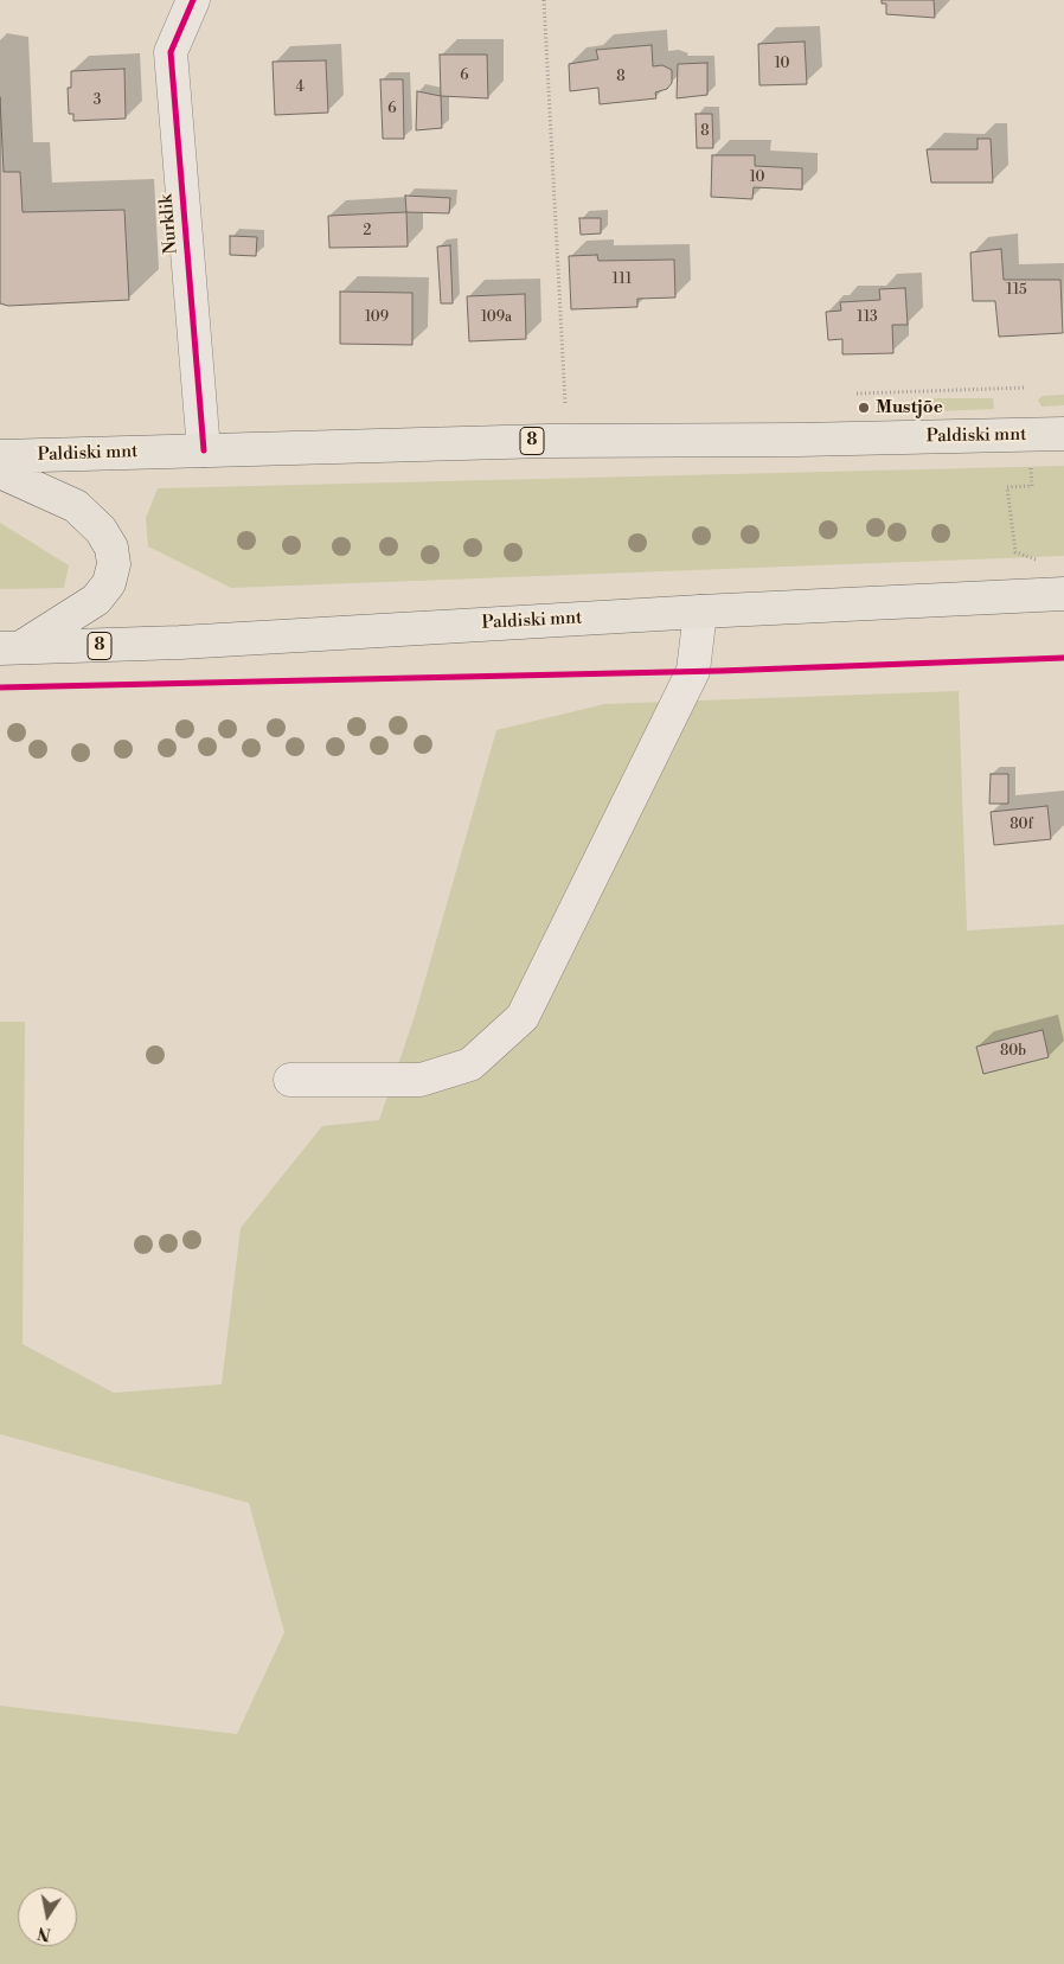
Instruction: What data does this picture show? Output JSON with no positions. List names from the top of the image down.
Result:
{
  "streets": {
    "main road": ["Paldiski mnt", "8"],
    "street": ["Nurklik"]
  },
  "crossings": [
    ["Nurklik", "Paldiski mnt"]
  ],
  "places": ["Mustjõe"],
  "house_numbers": [
    "10",
    "6",
    "8",
    "4",
    "3",
    "6",
    "8",
    "10",
    "2",
    "111",
    "115",
    "109",
    "109a",
    "113",
    "80f",
    "80b"
  ],
  "north": "bottom"
}
